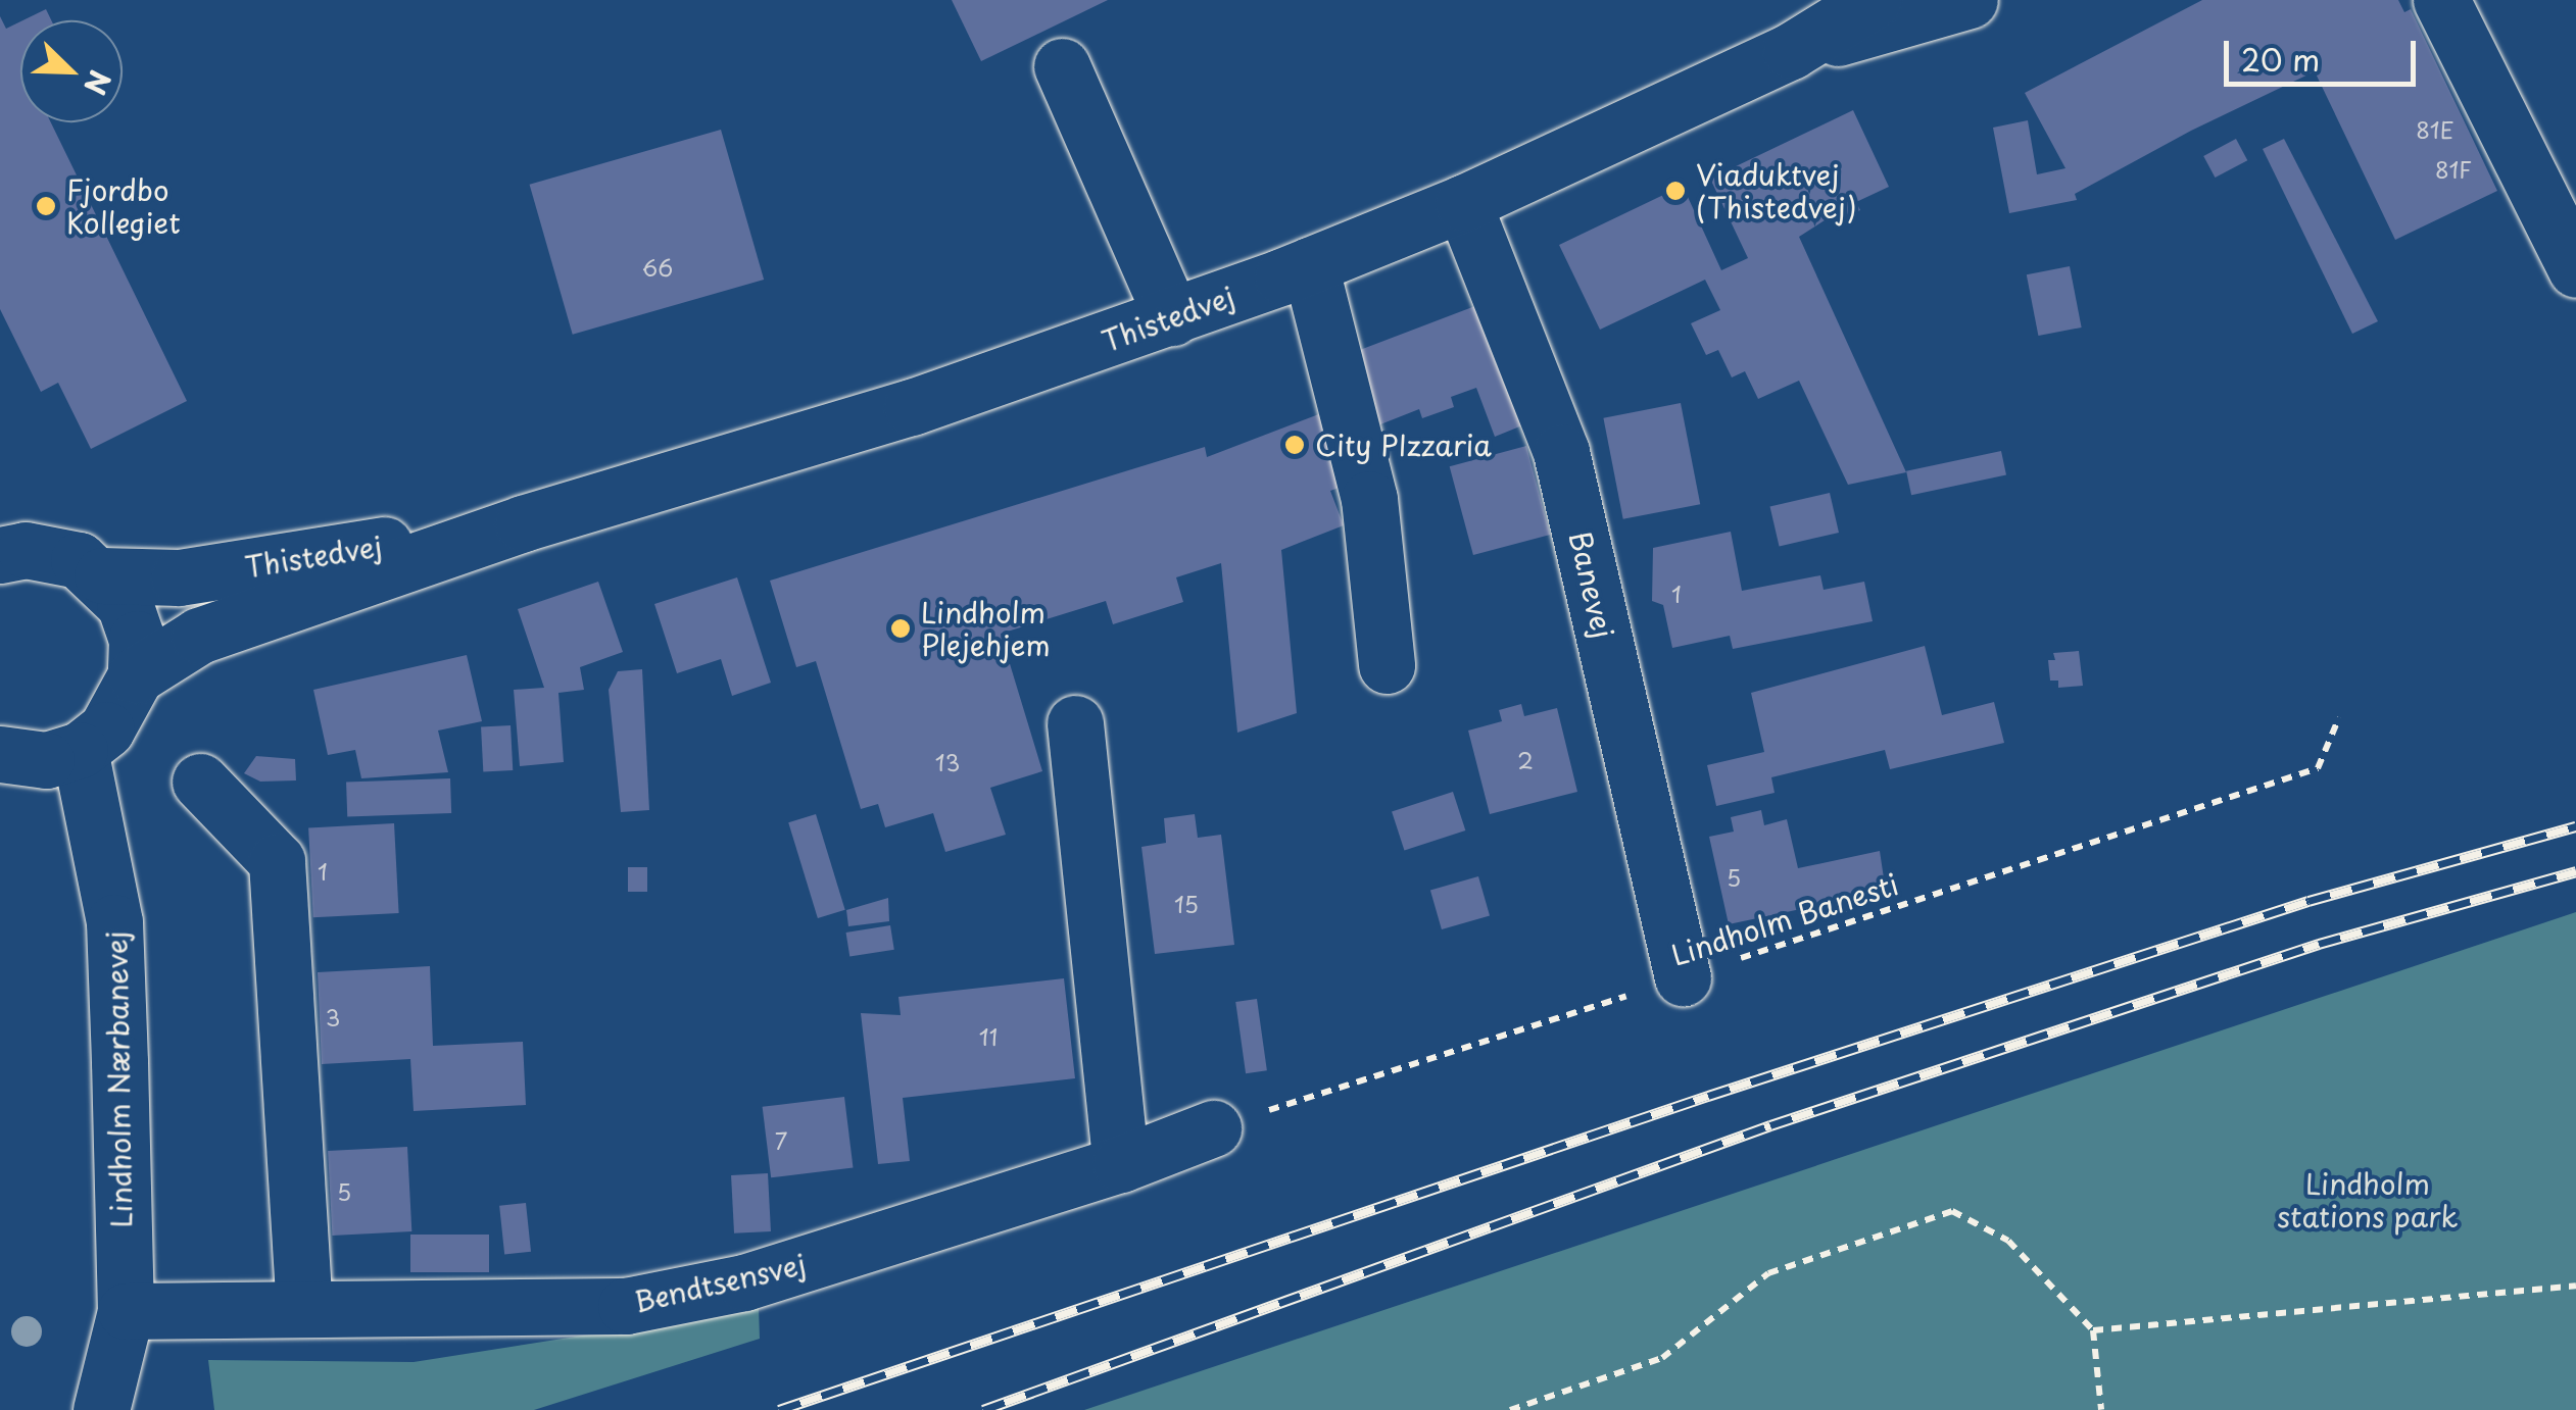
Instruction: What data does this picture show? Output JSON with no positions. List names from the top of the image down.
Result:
{
  "streets": {
    "street": [
      "Thistedvej",
      "Banevej",
      "Lindholm Nærbanevej",
      "Bendtsensvej"
    ],
    "path": ["Lindholm Banesti"]
  },
  "crossings": [
    ["Thistedvej", "Banevej"],
    ["Banevej", "Lindholm Banesti"],
    ["Lindholm Banesti", "Bendtsensvej"],
    ["Lindholm Nærbanevej", "Bendtsensvej"]
  ],
  "parks": ["Lindholm stations park"],
  "places": [
    "Viaduktvej (Thistedvej)",
    "Fjordbo Kollegiet",
    "City PIzzaria",
    "Lindholm Plejehjem"
  ],
  "house_numbers": [
    "81E",
    "81F",
    "66",
    "1",
    "2",
    "13",
    "1",
    "5",
    "15",
    "3",
    "11",
    "7",
    "5"
  ],
  "scale_bar": "20 m",
  "north": "bottom right"
}
